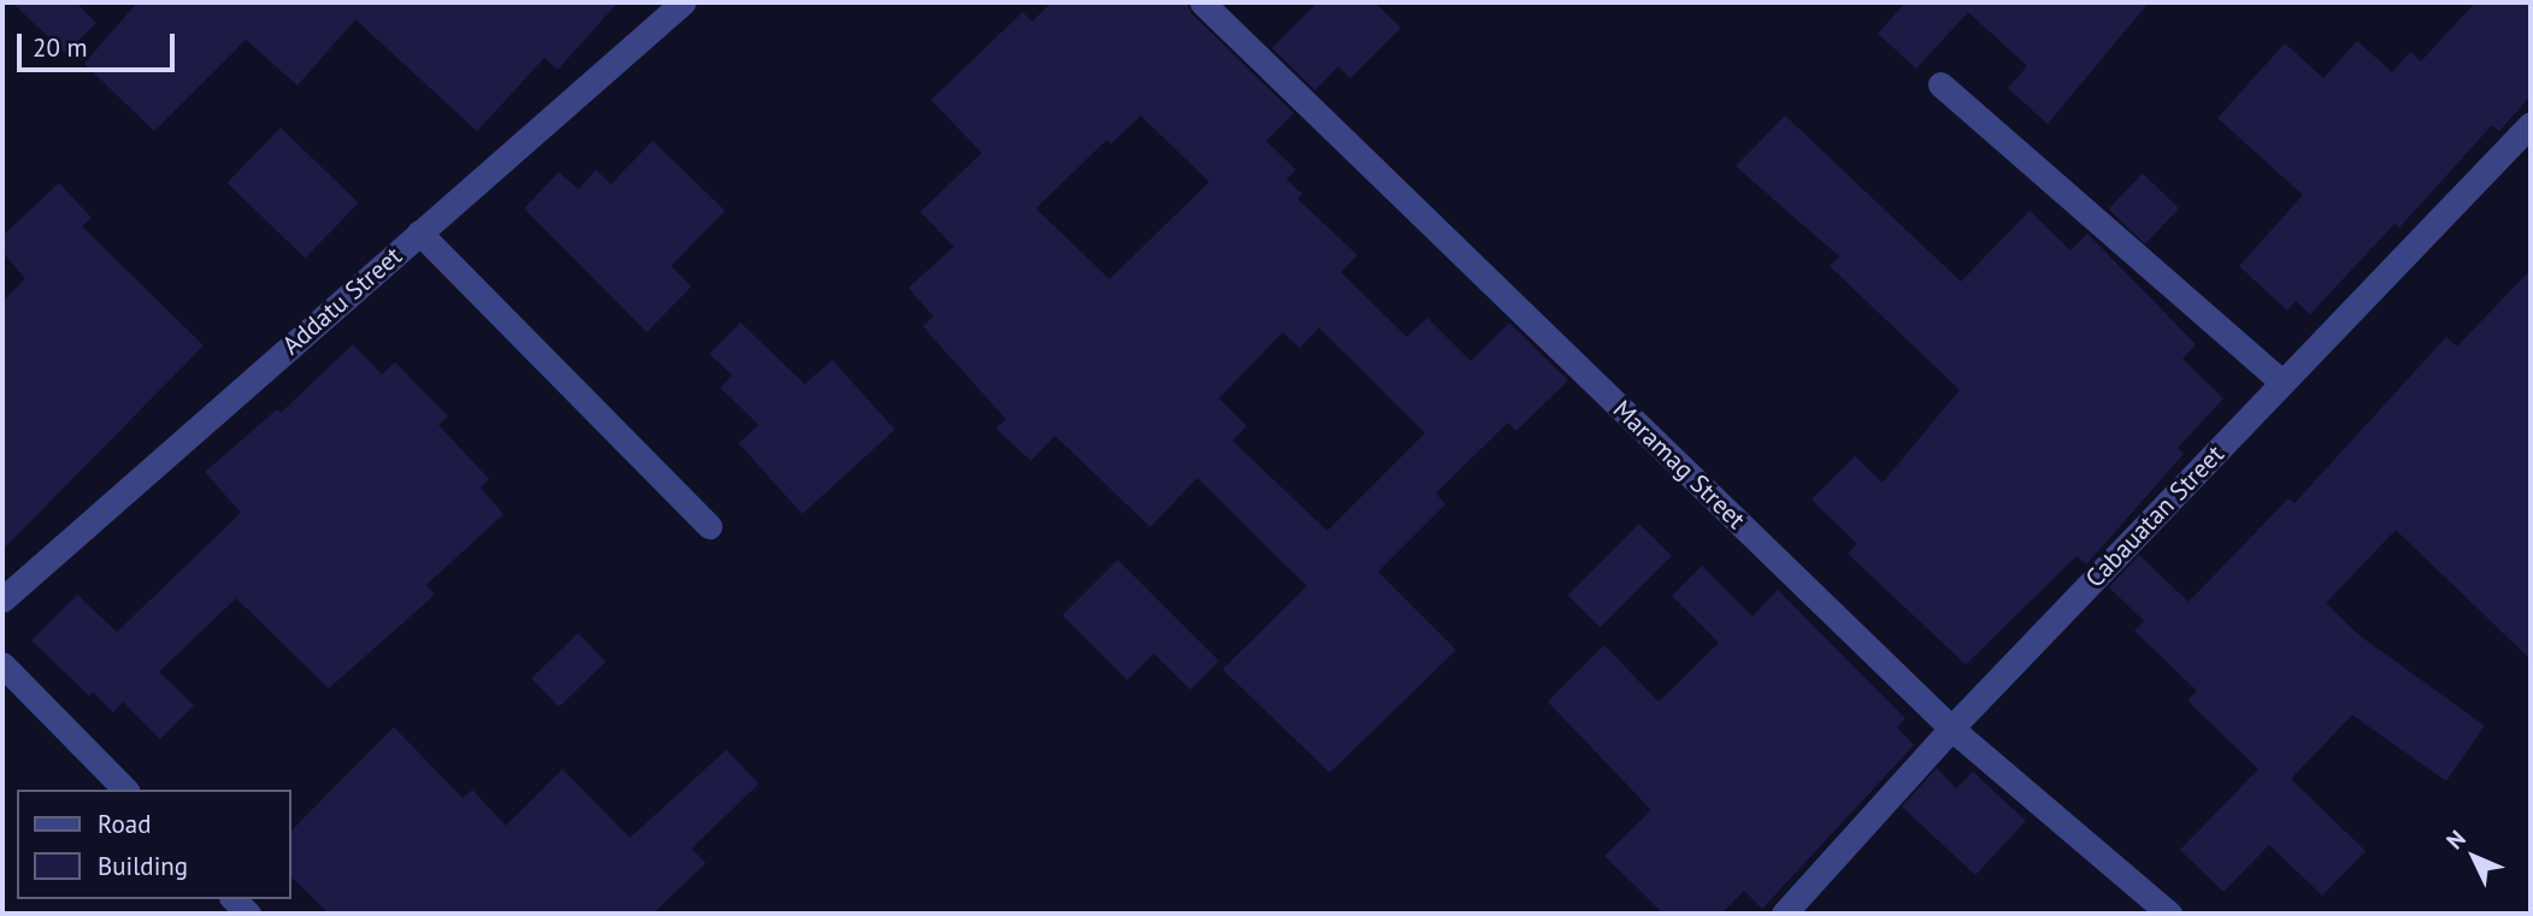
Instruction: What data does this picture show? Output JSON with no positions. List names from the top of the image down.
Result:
{
  "streets": {
    "street": ["Addatu Street", "Maramag Street", "Cabauatan Street"]
  },
  "crossings": [
    ["Maramag Street", "Cabauatan Street"]
  ],
  "legend": ["Road", "Building"],
  "scale_bar": "20 m",
  "north": "top left"
}
